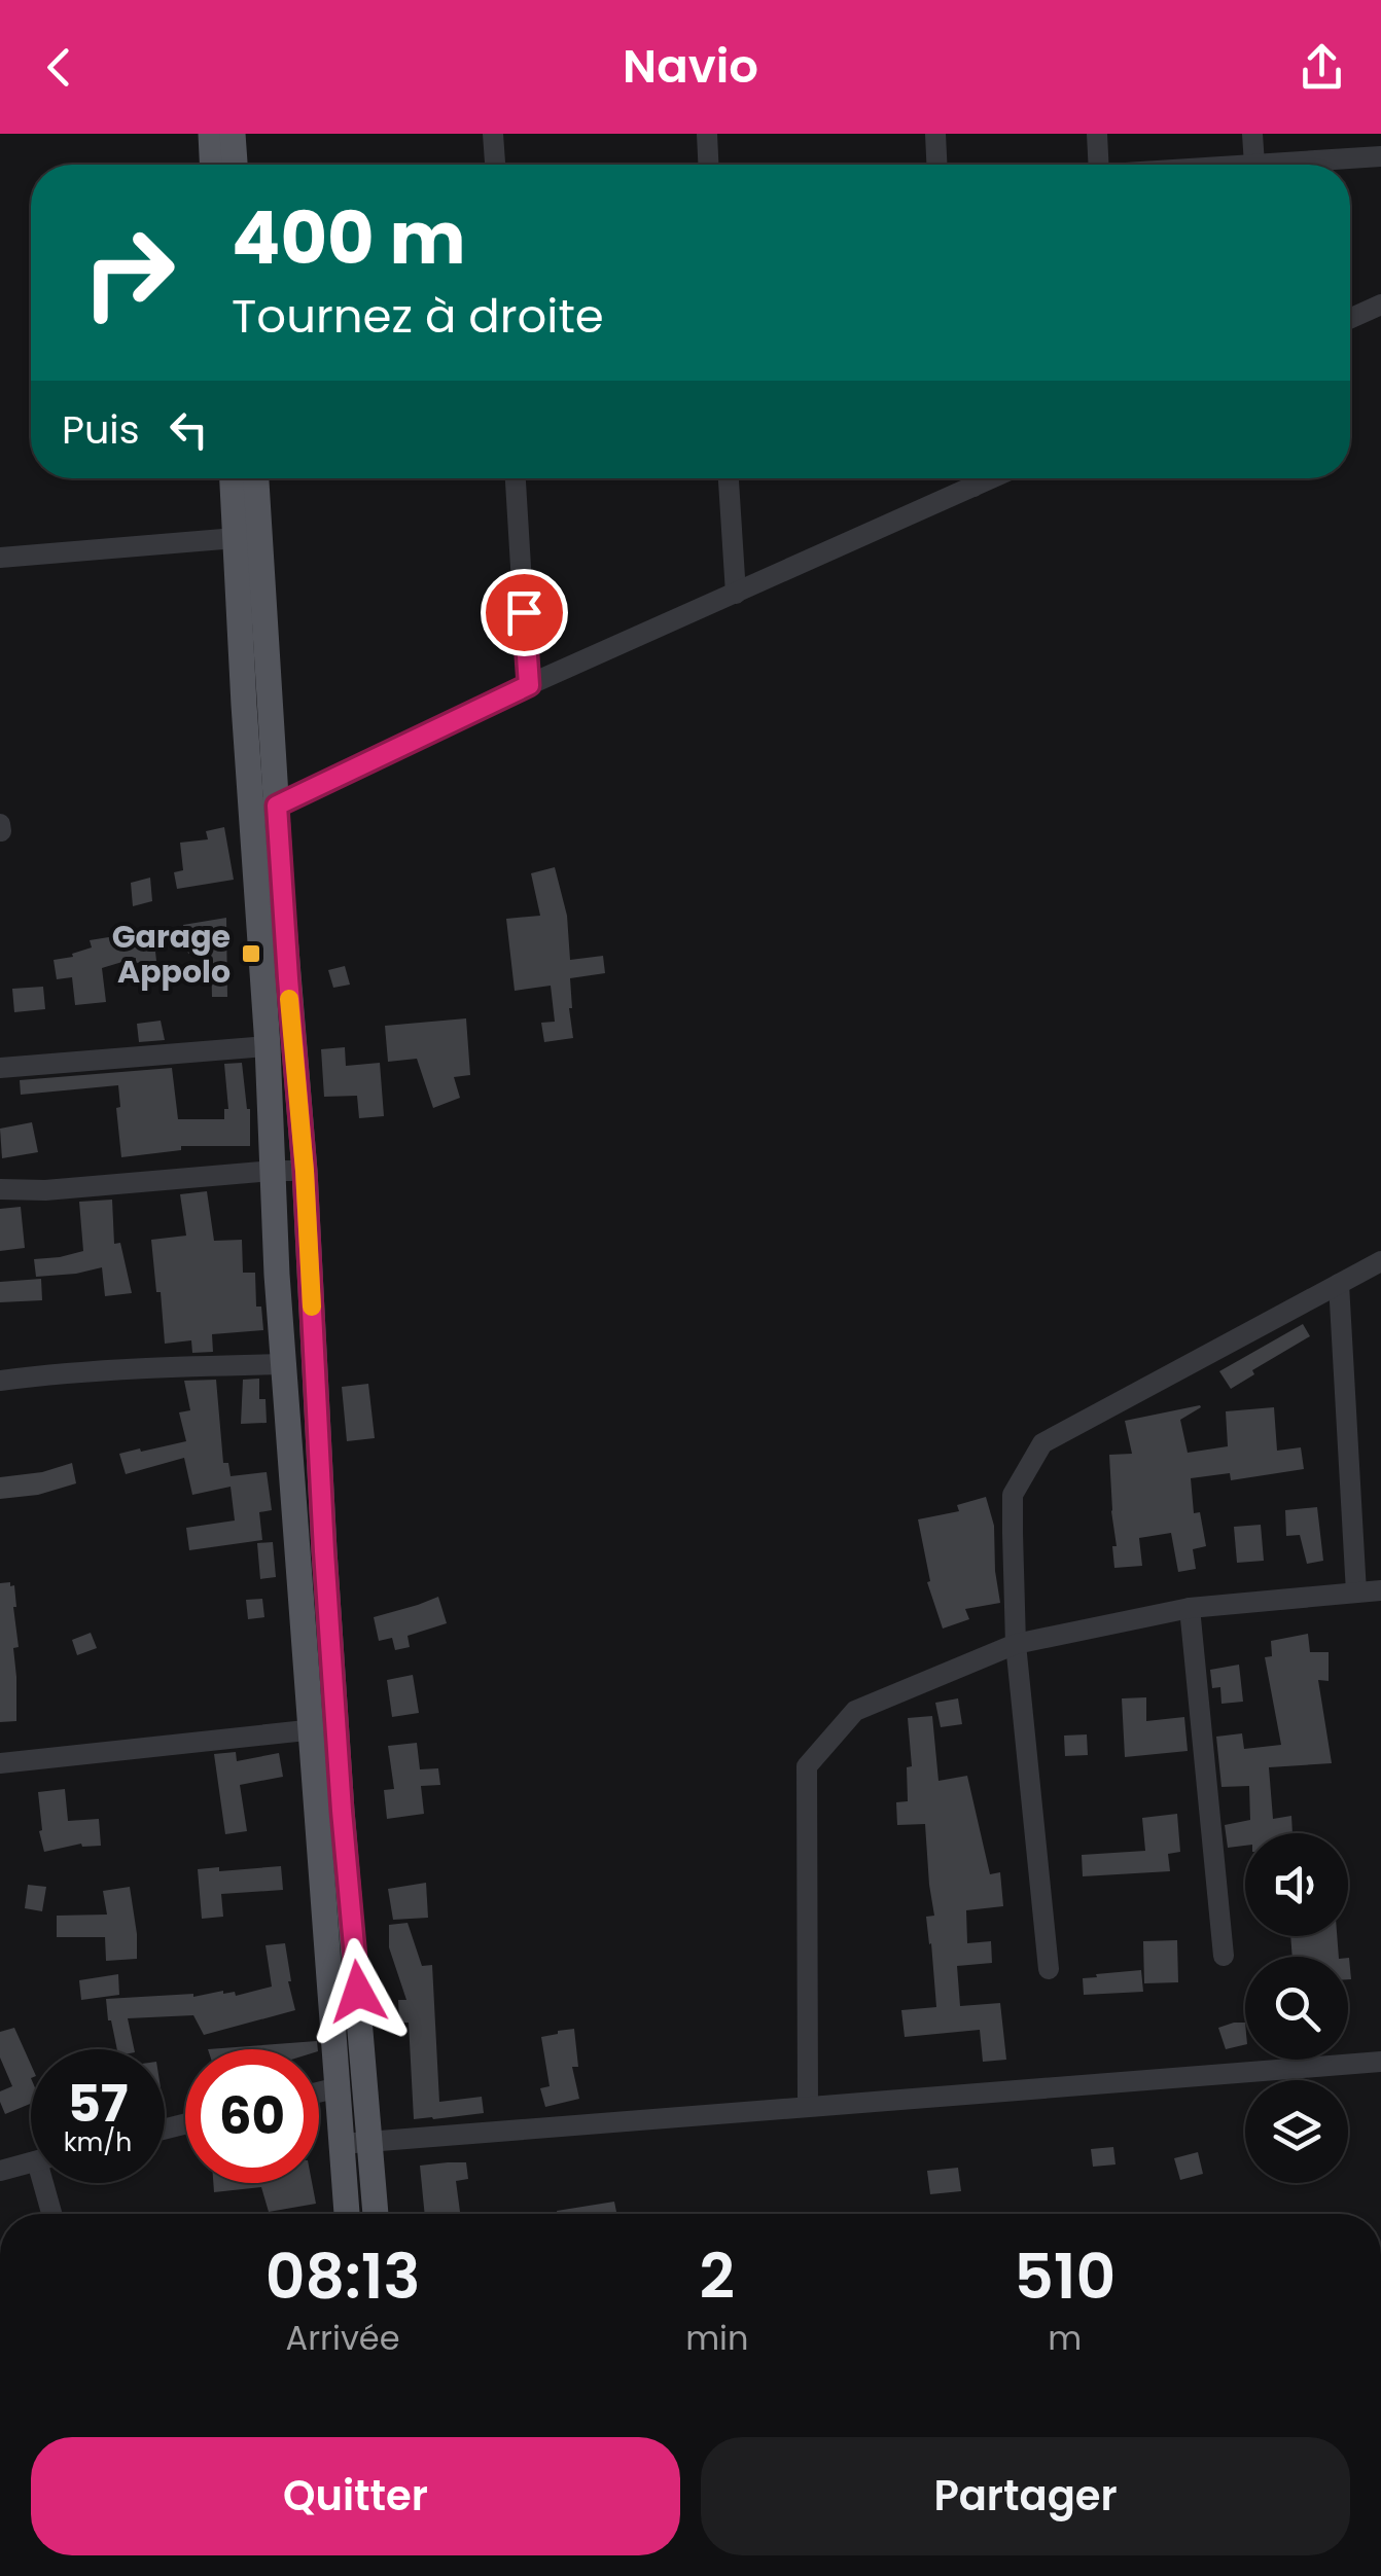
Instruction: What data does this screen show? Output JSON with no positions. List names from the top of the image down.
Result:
{
  "places": {
    "transit": ["Garage Appolo"]
  },
  "page": {
    "header": "Navio",
    "turn": ["400 m", "Tournez à droite"],
    "then": "Puis",
    "speed": "57 km/h",
    "limit": "60",
    "eta": [
      "08:13",
      "Arrivée",
      "2",
      "min",
      "510",
      "m"
    ],
    "buttons": ["Quitter", "Partager"]
  }
}
